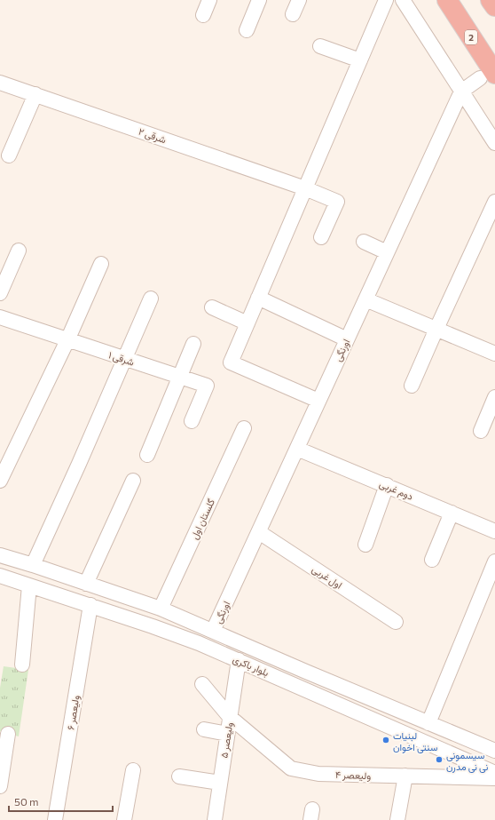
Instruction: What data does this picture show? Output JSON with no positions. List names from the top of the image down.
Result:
{
  "streets": {
    "highway": ["2"],
    "street": [
      "۲ شرقی",
      "اورنگی",
      "۱ شرقی",
      "دوم غربی",
      "گلستان اول",
      "اول غربی",
      "بلوار باکری",
      "ولیعصر ۶",
      "ولیعصر ۵",
      "ولیعصر ۴"
    ]
  },
  "crossings": [
    ["2", "اورنگی"],
    ["اورنگی", "دوم غربی"],
    ["اورنگی", "اول غربی"],
    ["اورنگی", "بلوار باکری"],
    ["گلستان اول", "بلوار باکری"],
    ["بلوار باکری", "ولیعصر ۶"],
    ["بلوار باکری", "ولیعصر ۵"],
    ["ولیعصر ۵", "ولیعصر ۴"]
  ],
  "places": ["لبنیات سنتی اخوان", "سیسمونی نی نی مدرن"],
  "scale_bar": "50 m"
}
